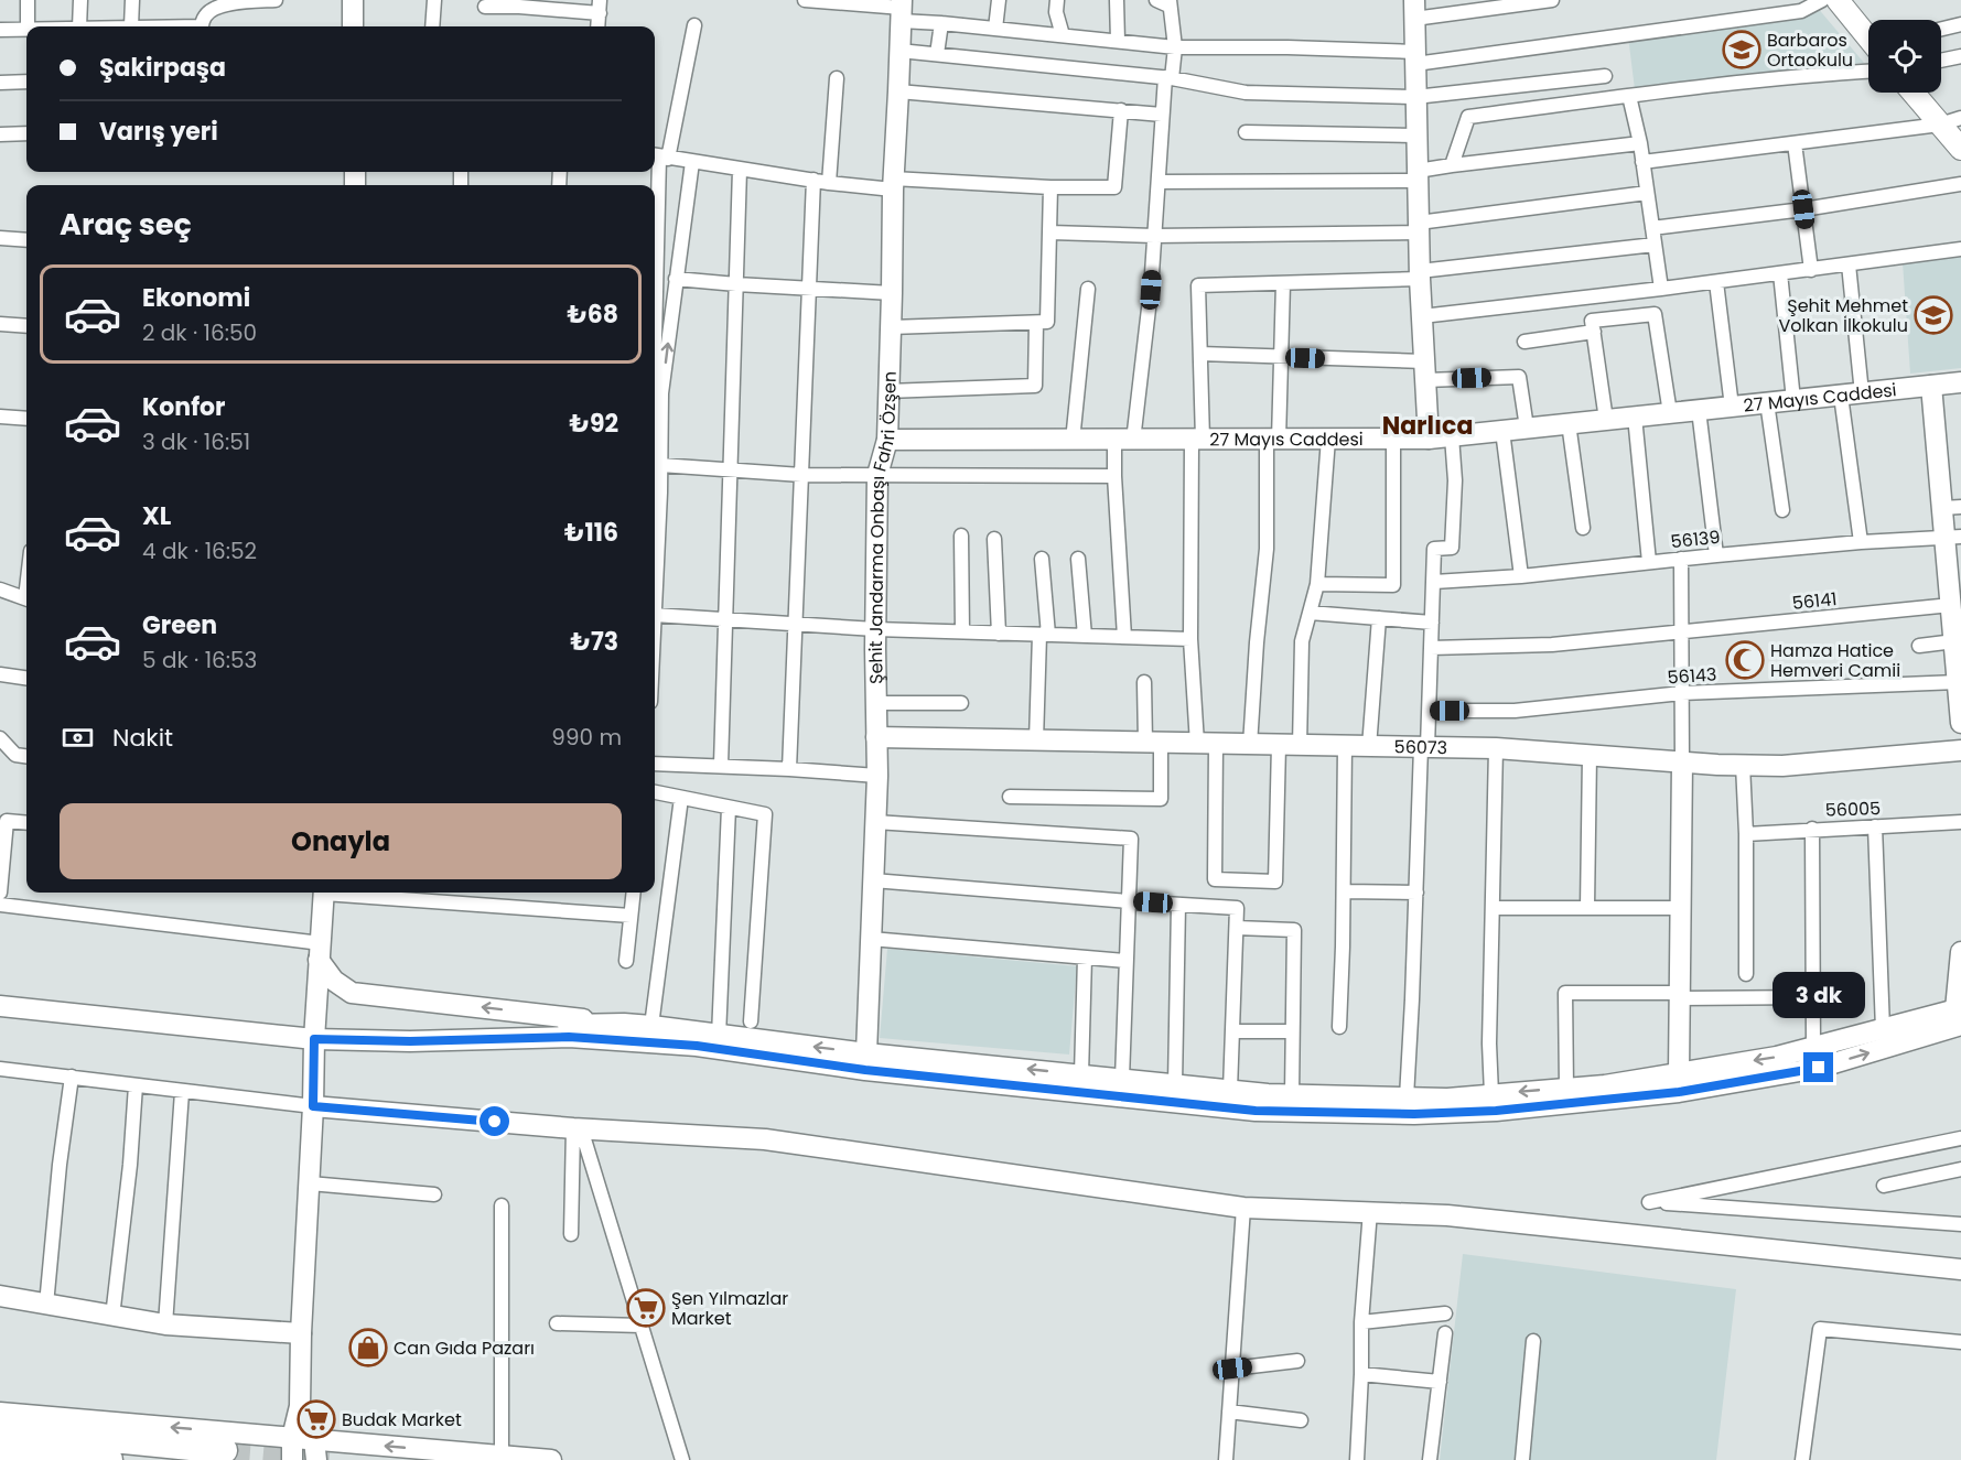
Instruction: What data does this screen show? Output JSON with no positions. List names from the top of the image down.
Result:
{
  "streets": {
    "main road": ["27 Mayıs Caddesi", "Şehit Jandarma Onbaşı Fahri Özşen", "56073"],
    "street": [
      "56139",
      "56141",
      "56143",
      "56005"
    ]
  },
  "crossings": [
    ["27 Mayıs Caddesi", "Şehit Jandarma Onbaşı Fahri Özşen"],
    ["Şehit Jandarma Onbaşı Fahri Özşen", "56073"]
  ],
  "districts": ["Narlıca"],
  "places": {
    "school or university": ["Barbaros Ortaokulu", "Şehit Mehmet Volkan İlkokulu"],
    "mosque": ["Hamza Hatice Hemveri Camii"],
    "supermarket": ["Şen Yılmazlar Market", "Budak Market"],
    "shop": ["Can Gıda Pazarı"]
  },
  "page": {
    "banner": ["Şakirpaşa", "Varış yeri"],
    "heading": "Araç seç",
    "list": [
      {
        "name": "Ekonomi",
        "note": "2 dk · 16:50",
        "value": "₺68"
      },
      {
        "name": "Konfor",
        "note": "3 dk · 16:51",
        "value": "₺92"
      },
      {
        "name": "XL",
        "note": "4 dk · 16:52",
        "value": "₺116"
      },
      {
        "name": "Green",
        "note": "5 dk · 16:53",
        "value": "₺73"
      }
    ],
    "pay": ["Nakit", "990 m"],
    "buttons": "Onayla",
    "bubble": "3 dk"
  }
}
